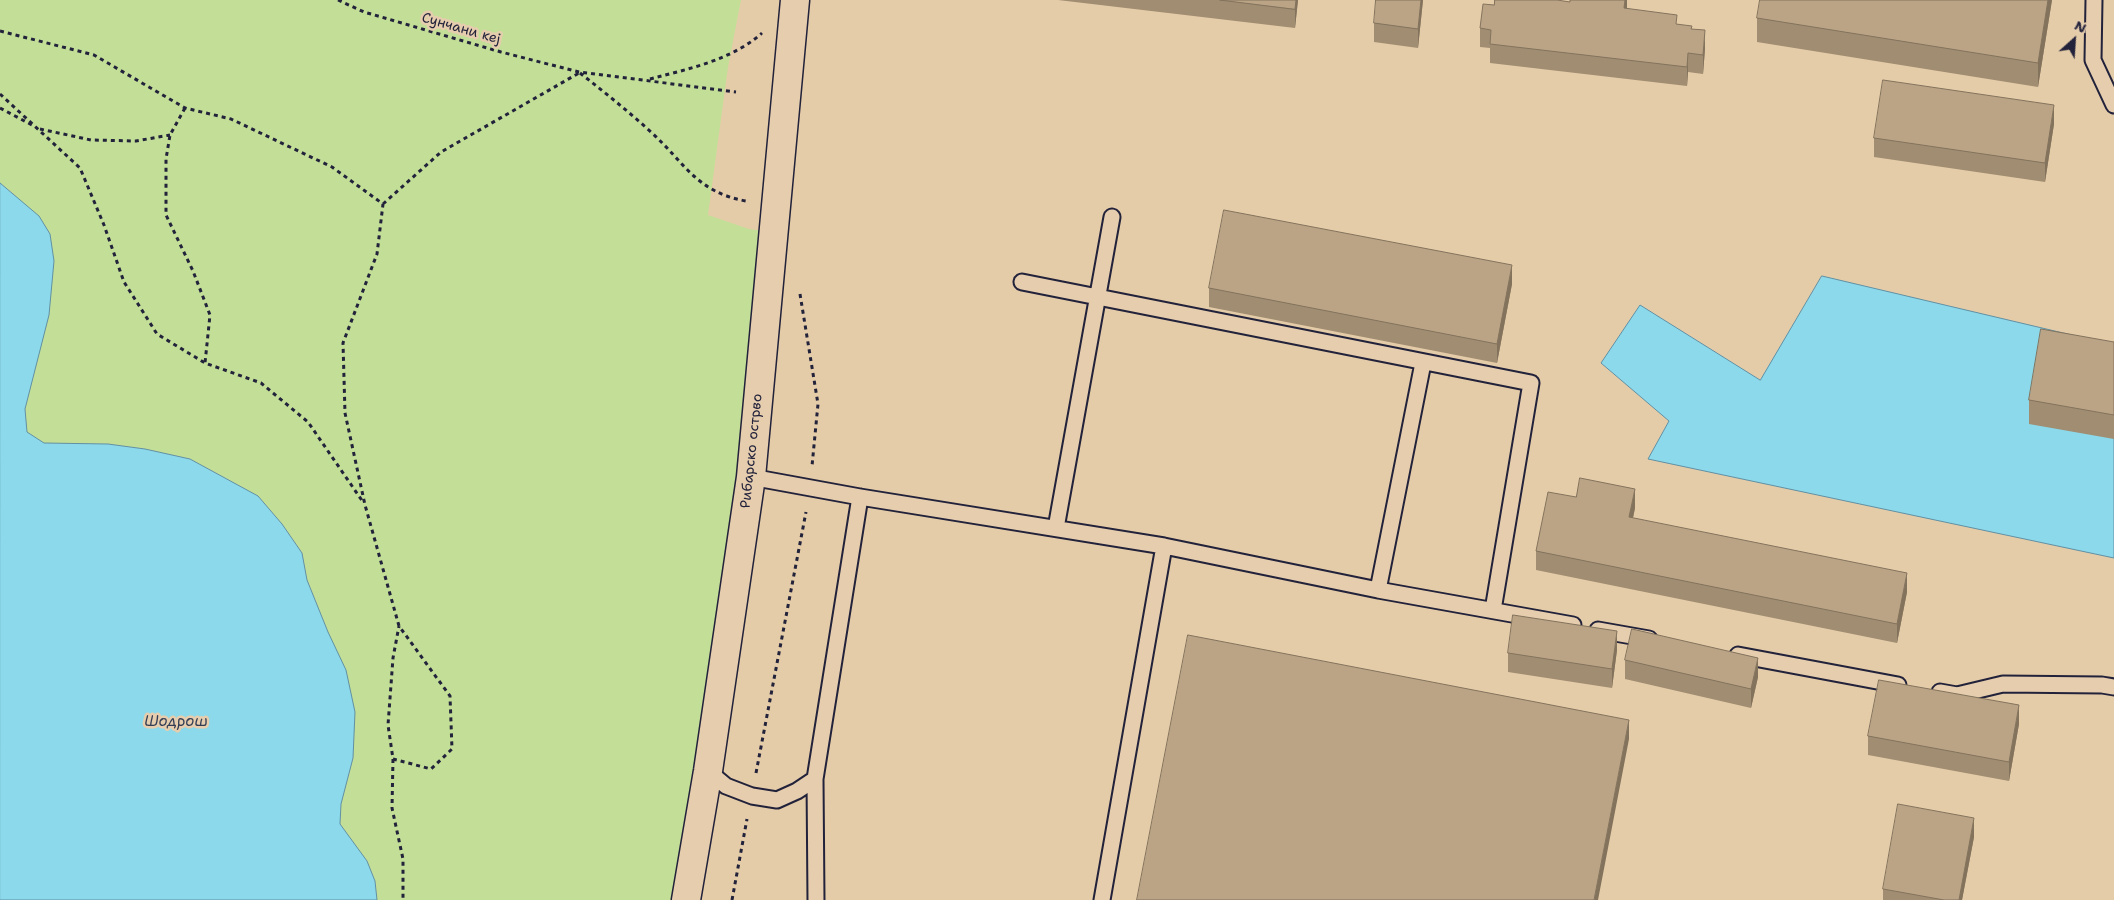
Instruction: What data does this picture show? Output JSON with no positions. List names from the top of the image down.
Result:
{
  "streets": {
    "street": ["Рибарско острво"],
    "path": ["Сунчани кеј"]
  },
  "water": ["Шодрош"],
  "north": "top right"
}
